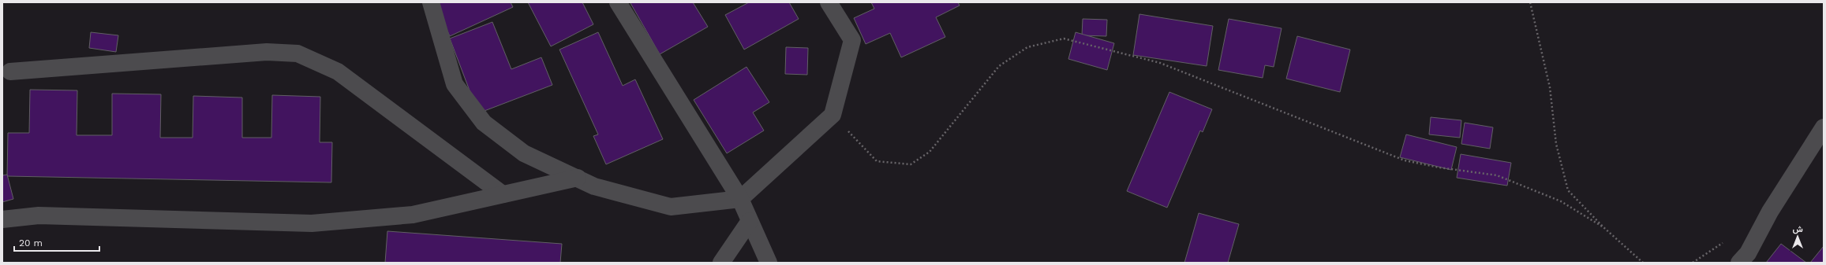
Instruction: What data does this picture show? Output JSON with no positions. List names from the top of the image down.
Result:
{
  "scale_bar": "20 m",
  "north": "top"
}
